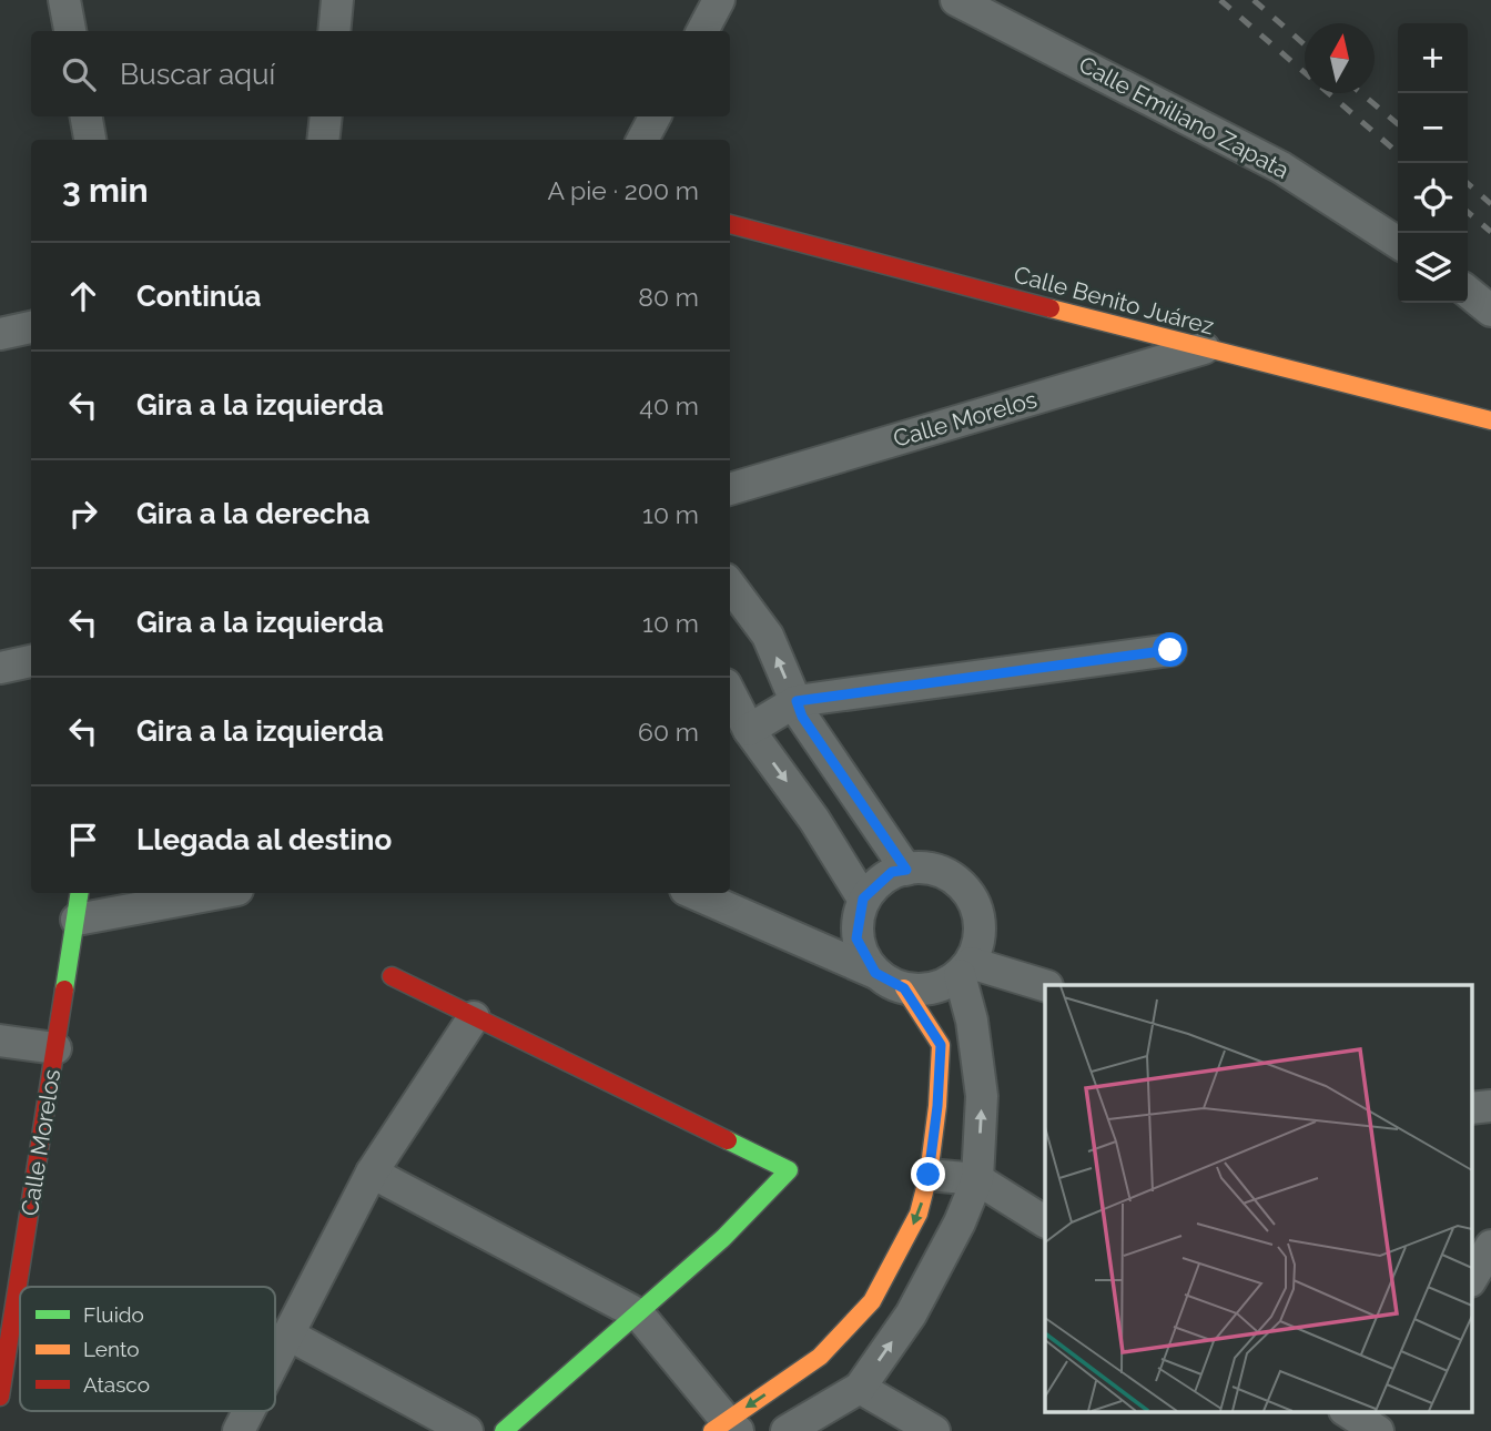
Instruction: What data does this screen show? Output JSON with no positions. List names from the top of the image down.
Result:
{
  "streets": {
    "street": ["Calle Emiliano Zapata", "Calle Benito Juárez", "Calle Morelos"]
  },
  "crossings": [
    ["Calle Benito Juárez", "Calle Morelos"]
  ],
  "legend": ["Fluido", "Lento", "Atasco"],
  "north": "top",
  "page": {
    "map_buttons": ["+", "−"],
    "search": "Buscar aquí",
    "heading": ["3 min", "A pie · 200 m"],
    "list": [
      ["Continúa", "80 m"],
      ["Gira a la izquierda", "40 m"],
      ["Gira a la derecha", "10 m"],
      ["Gira a la izquierda", "10 m"],
      ["Gira a la izquierda", "60 m"],
      "Llegada al destino"
    ]
  }
}
